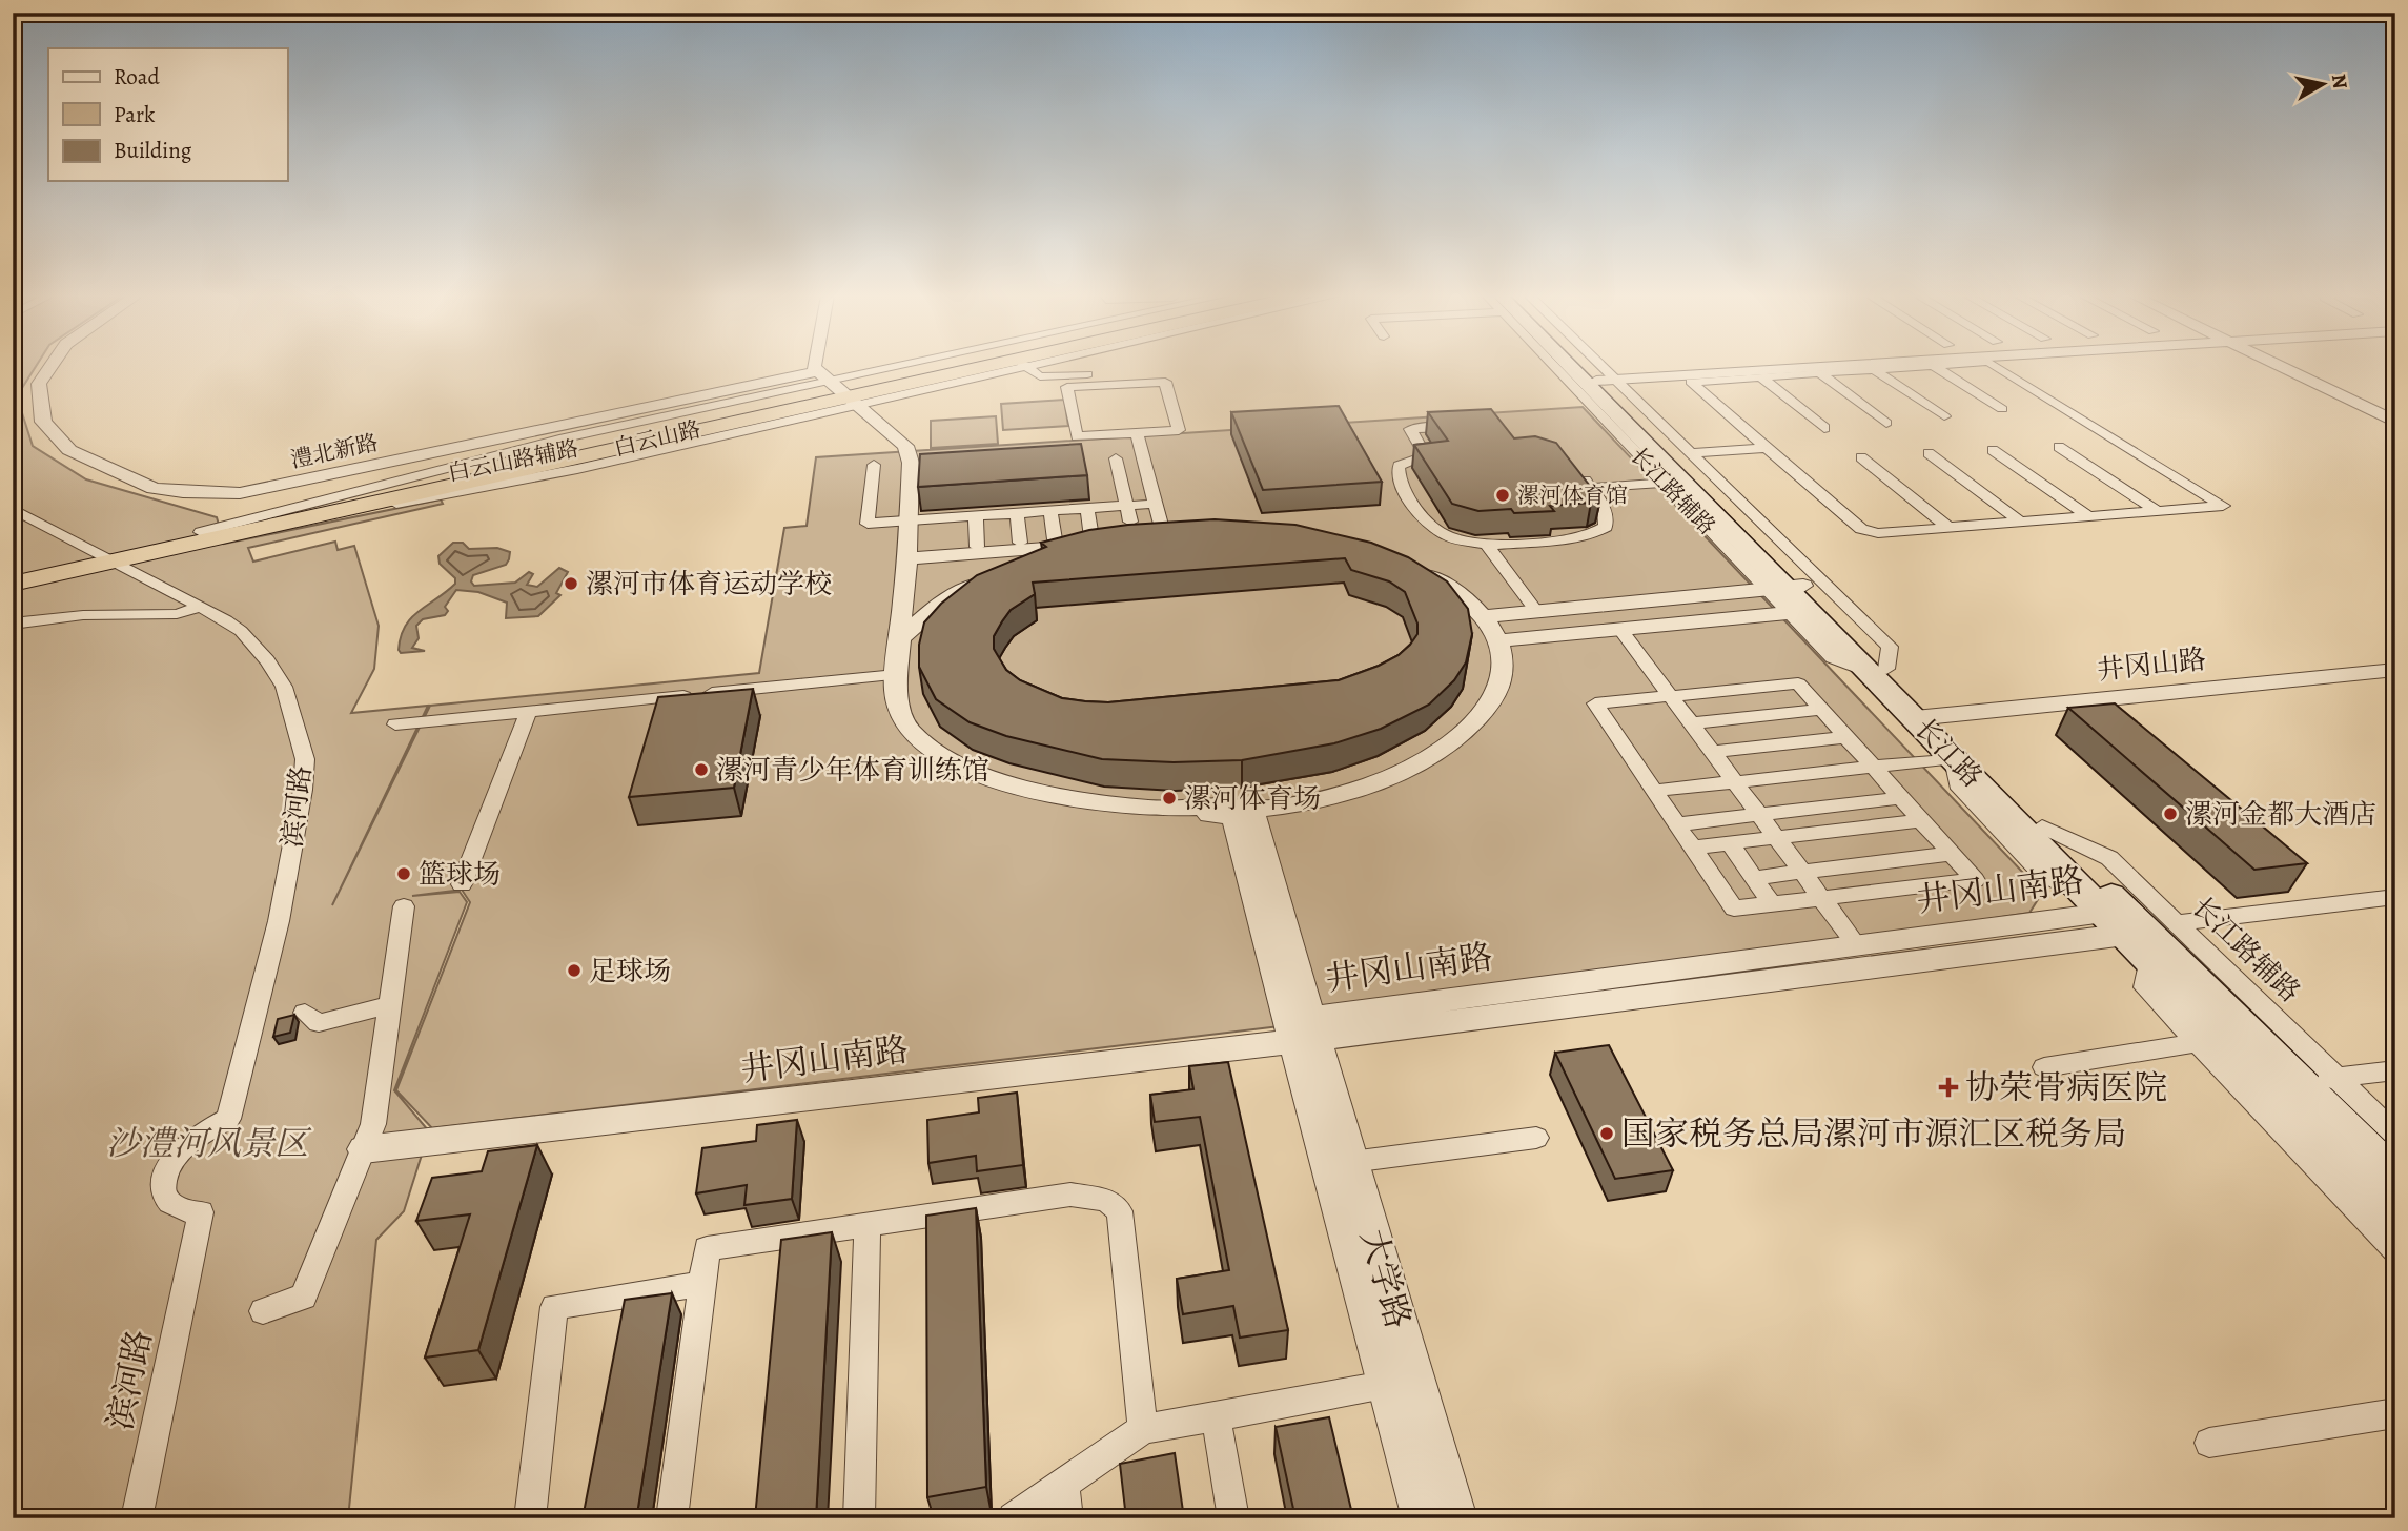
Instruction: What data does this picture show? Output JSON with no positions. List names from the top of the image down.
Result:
{
  "streets": {
    "highway": ["白云山路"],
    "main road": ["长江路"],
    "street": [
      "澧北新路",
      "长江路辅路",
      "井冈山路",
      "滨河路",
      "井冈山南路",
      "大学路"
    ]
  },
  "crossings": [
    ["白云山路", "澧北新路"],
    ["白云山路", "滨河路"],
    ["长江路辅路", "长江路"],
    ["井冈山路", "长江路"],
    ["长江路", "井冈山南路"],
    ["井冈山南路", "大学路"]
  ],
  "parks": ["沙澧河风景区"],
  "places": {
    "other": [
      "漯河体育馆",
      "漯河市体育运动学校",
      "漯河青少年体育训练馆",
      "漯河体育场",
      "漯河金都大酒店",
      "篮球场",
      "足球场",
      "国家税务总局漯河市源汇区税务局"
    ],
    "health": ["协荣骨病医院"]
  },
  "legend": ["Road", "Park", "Building"],
  "north": "right"
}
